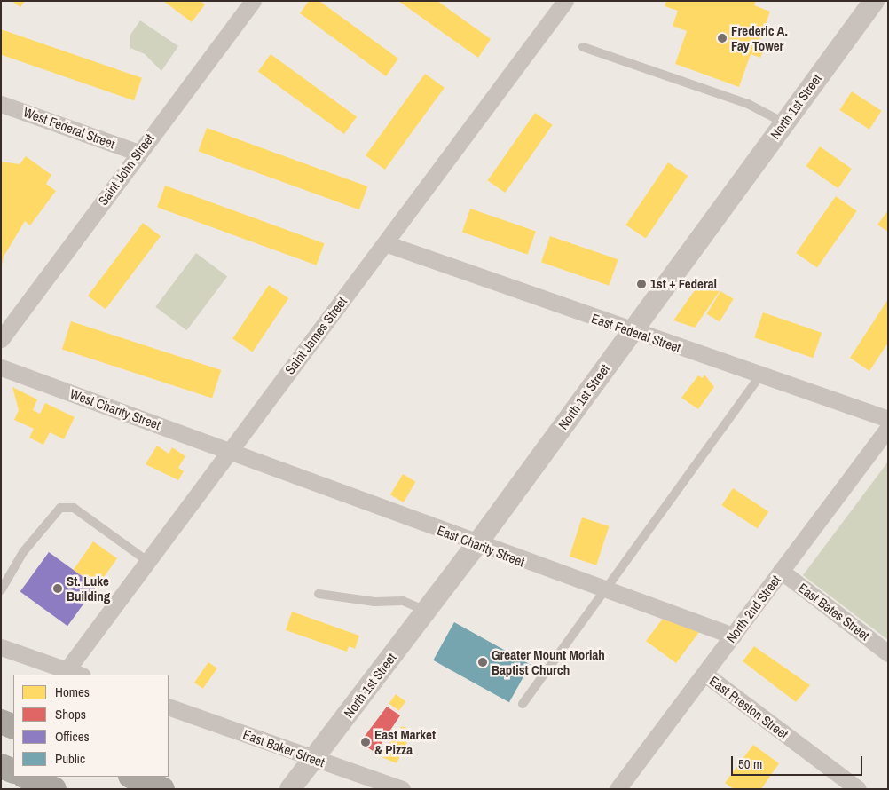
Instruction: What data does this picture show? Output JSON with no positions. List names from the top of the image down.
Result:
{
  "streets": {
    "street": [
      "North 1st Street",
      "West Federal Street",
      "Saint John Street",
      "East Federal Street",
      "Saint James Street",
      "West Charity Street",
      "East Charity Street",
      "North 2nd Street",
      "East Bates Street",
      "East Preston Street",
      "East Baker Street"
    ]
  },
  "crossings": [
    ["North 1st Street", "East Federal Street"],
    ["North 1st Street", "East Charity Street"],
    ["North 1st Street", "East Baker Street"],
    ["West Federal Street", "Saint John Street"],
    ["East Federal Street", "Saint James Street"],
    ["Saint James Street", "West Charity Street"],
    ["Saint James Street", "East Charity Street"],
    ["West Charity Street", "East Charity Street"],
    ["East Charity Street", "North 2nd Street"],
    ["North 2nd Street", "East Bates Street"],
    ["North 2nd Street", "East Preston Street"]
  ],
  "places": [
    "Frederic A. Fay Tower",
    "1st + Federal",
    "St. Luke Building",
    "Greater Mount Moriah Baptist Church",
    "East Market & Pizza"
  ],
  "legend": [
    "Homes",
    "Shops",
    "Offices",
    "Public"
  ],
  "scale_bar": "50 m"
}
